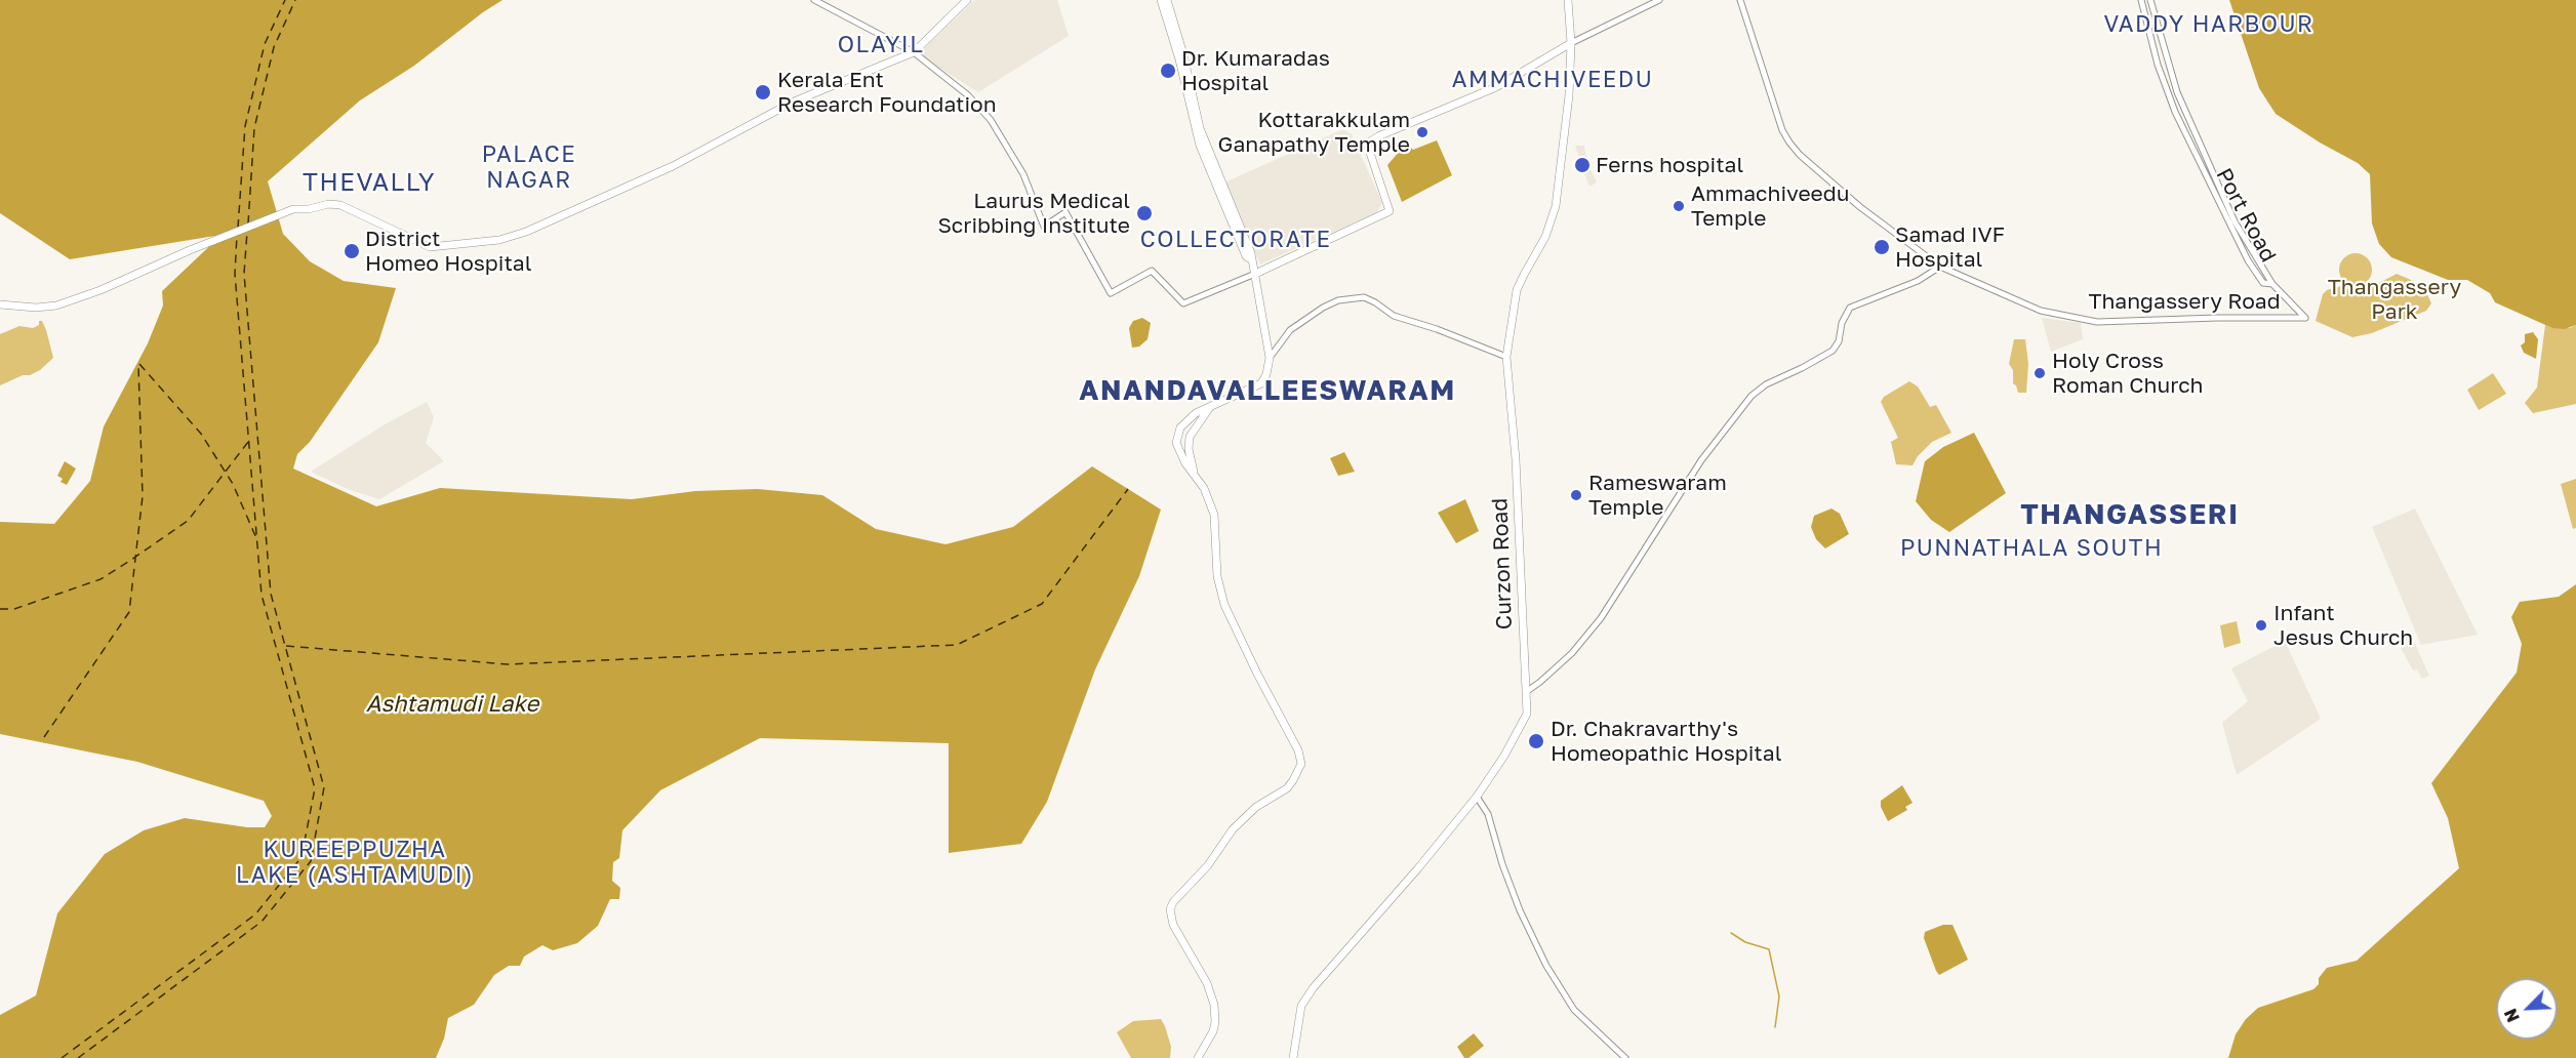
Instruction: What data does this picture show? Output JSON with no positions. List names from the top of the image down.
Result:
{
  "streets": {
    "main road": ["Curzon Road"],
    "street": ["Port Road", "Thangassery Road"]
  },
  "crossings": [
    ["Port Road", "Thangassery Road"]
  ],
  "districts": [
    "VADDY HARBOUR",
    "OLAYIL",
    "AMMACHIVEEDU",
    "PALACE NAGAR",
    "THEVALLY",
    "COLLECTORATE",
    "ANANDAVALLEESWARAM",
    "THANGASSERI",
    "PUNNATHALA SOUTH",
    "KUREEPPUZHA LAKE (ASHTAMUDI)"
  ],
  "water": ["Ashtamudi Lake"],
  "parks": ["Thangassery Park"],
  "places": [
    "Dr. Kumaradas Hospital",
    "Kerala Ent Research Foundation",
    "Kottarakkulam Ganapathy Temple",
    "Ferns hospital",
    "Ammachiveedu Temple",
    "Laurus Medical Scribbing Institute",
    "Samad IVF Hospital",
    "District Homeo Hospital",
    "Holy Cross Roman Church",
    "Rameswaram Temple",
    "Infant Jesus Church",
    "Dr. Chakravarthy's Homeopathic Hospital"
  ],
  "north": "bottom left"
}
